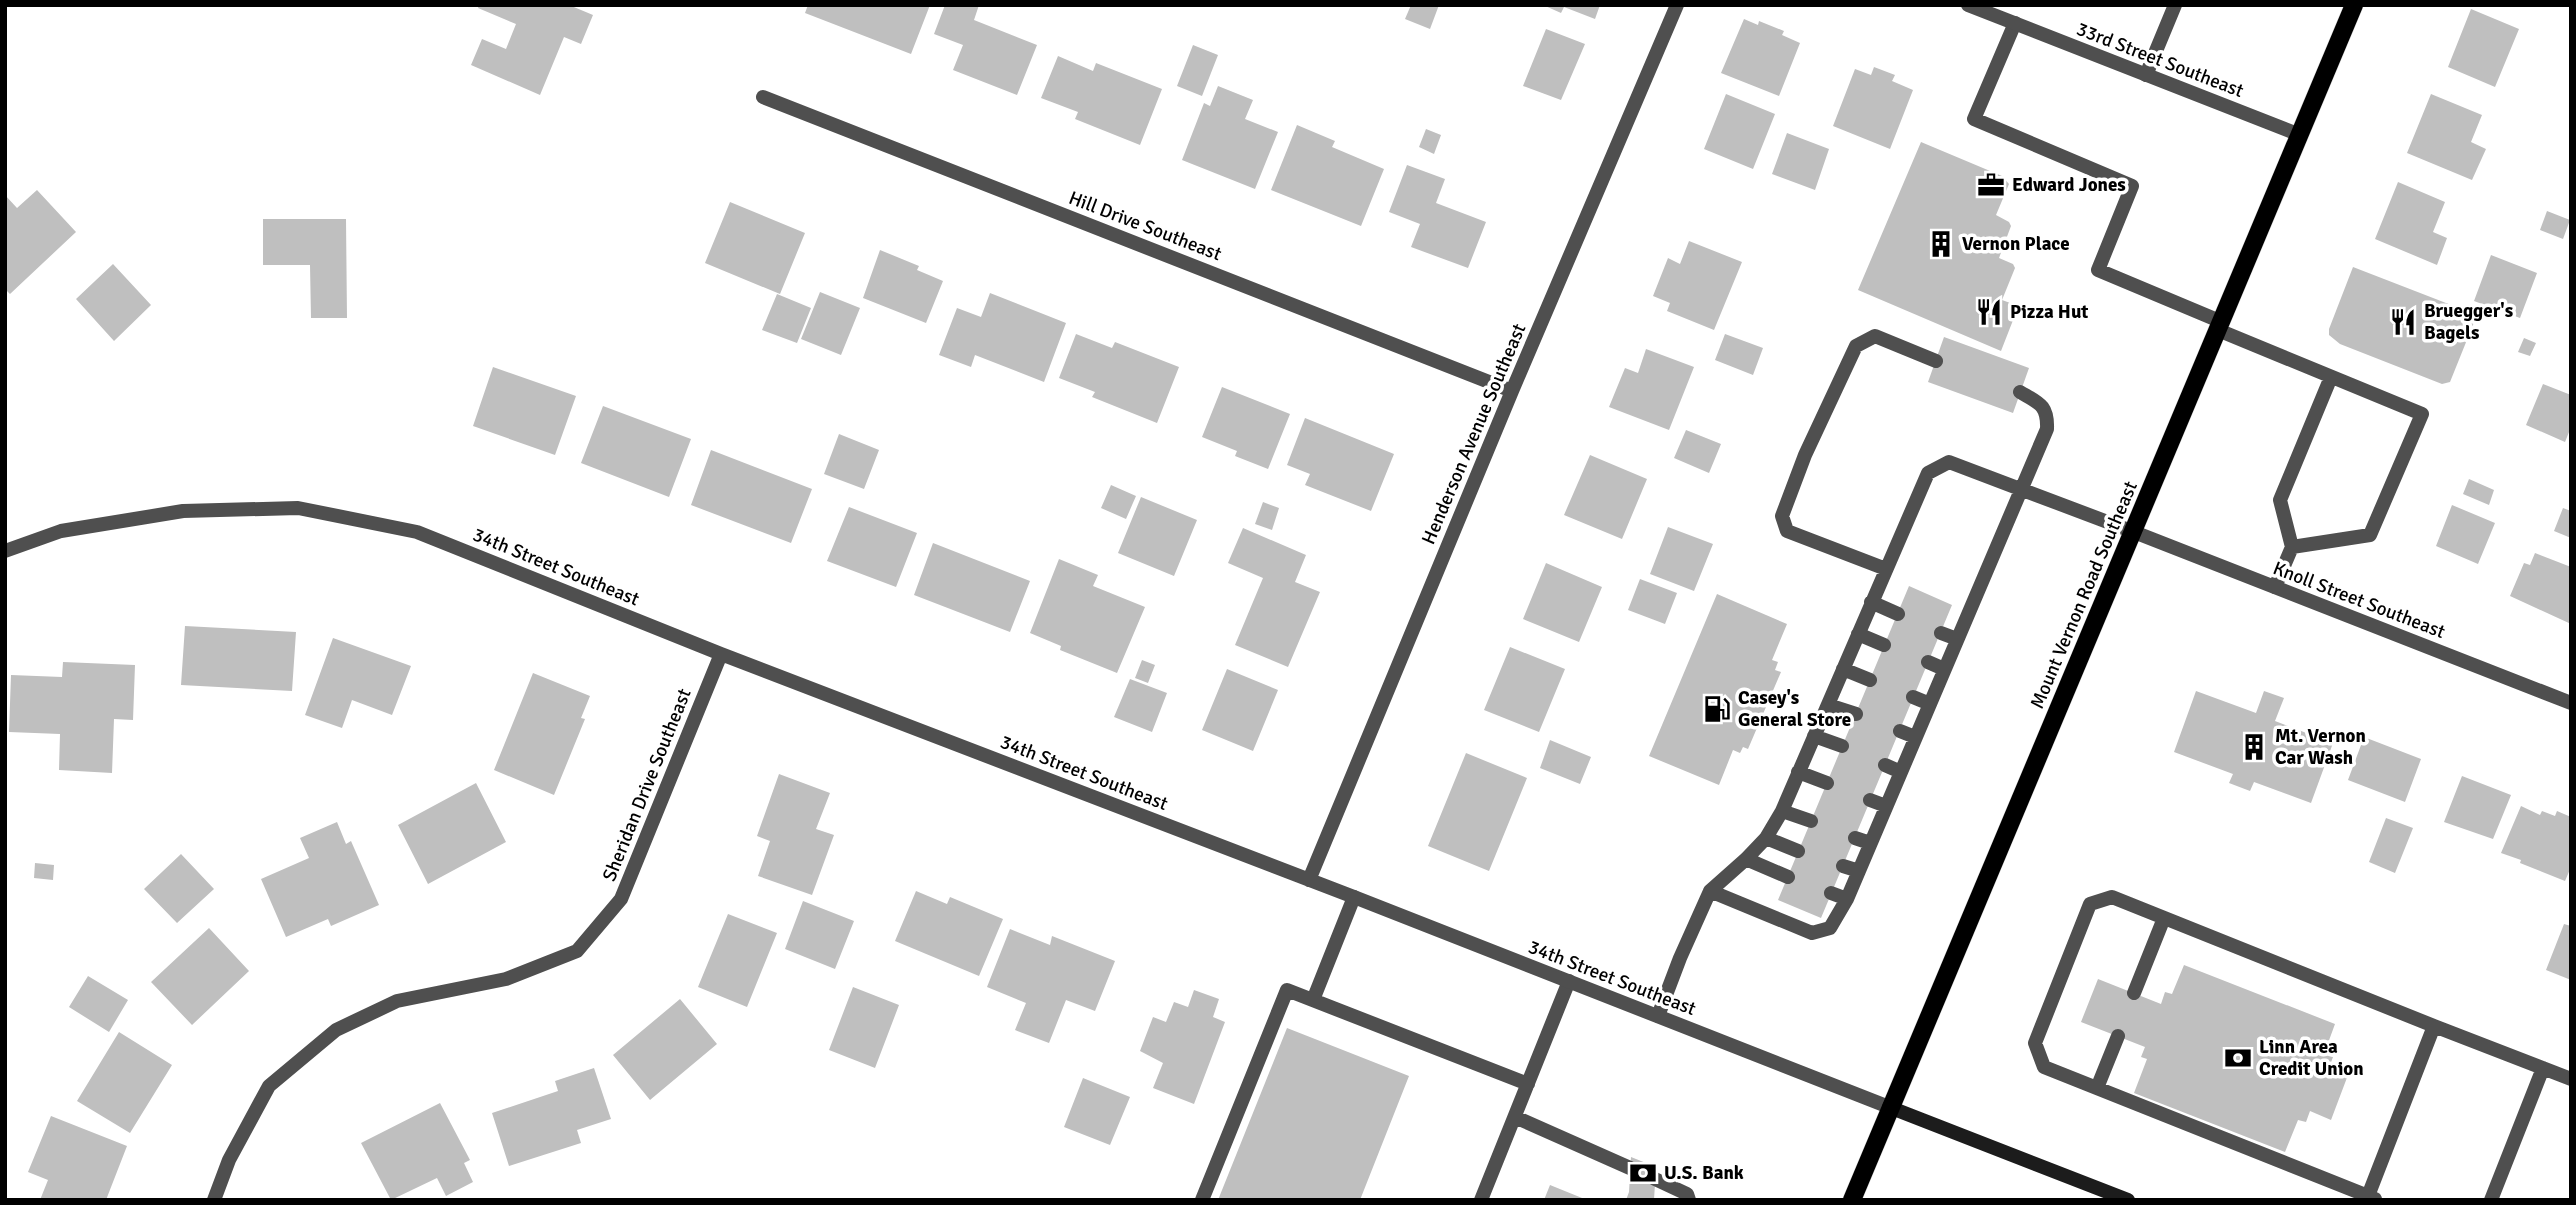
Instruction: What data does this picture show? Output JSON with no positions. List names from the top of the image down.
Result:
{
  "streets": {
    "main road": ["Mount Vernon Road Southeast"],
    "street": [
      "33rd Street Southeast",
      "Hill Drive Southeast",
      "Henderson Avenue Southeast",
      "34th Street Southeast",
      "Knoll Street Southeast",
      "Sheridan Drive Southeast"
    ]
  },
  "crossings": [
    ["33rd Street Southeast", "Mount Vernon Road Southeast"],
    ["Hill Drive Southeast", "Henderson Avenue Southeast"],
    ["Henderson Avenue Southeast", "34th Street Southeast"],
    ["34th Street Southeast", "Mount Vernon Road Southeast"],
    ["34th Street Southeast", "Sheridan Drive Southeast"],
    ["Mount Vernon Road Southeast", "Knoll Street Southeast"]
  ],
  "places": {
    "office": ["Edward Jones"],
    "building": ["Vernon Place", "Mt. Vernon Car Wash"],
    "restaurant": ["Pizza Hut", "Bruegger's Bagels"],
    "fuel station": ["Casey's General Store"],
    "bank": ["Linn Area Credit Union", "U.S. Bank"]
  }
}
